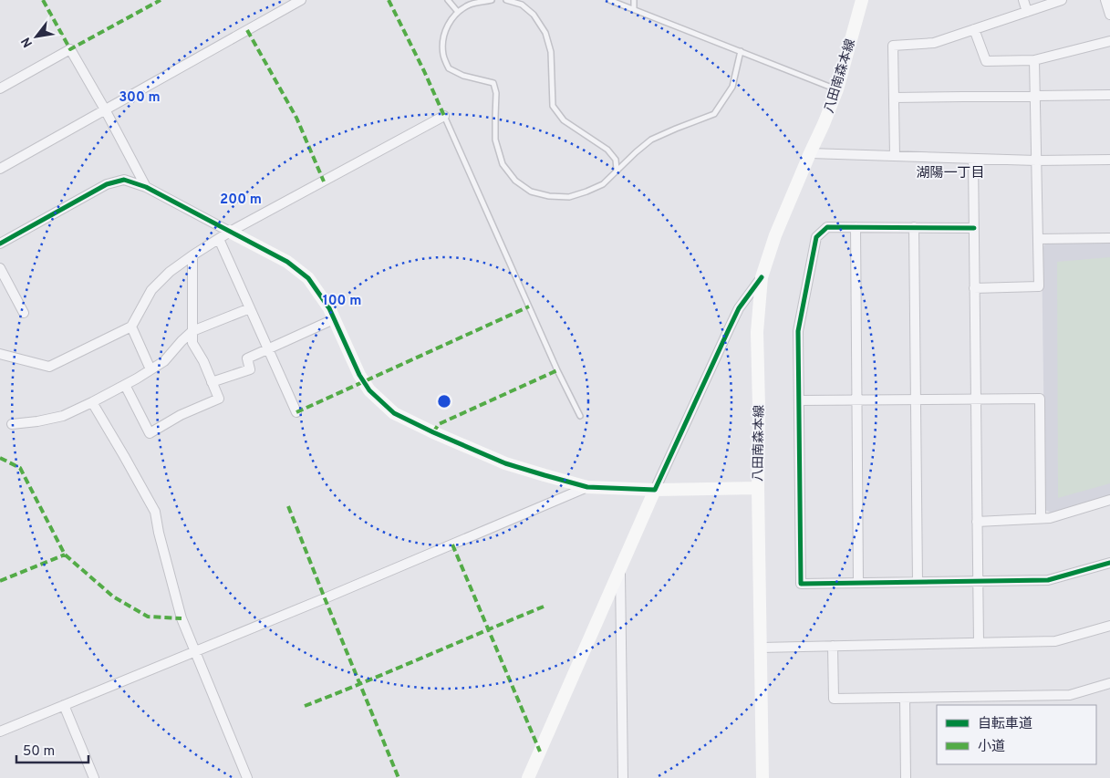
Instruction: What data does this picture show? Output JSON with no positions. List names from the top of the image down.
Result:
{
  "streets": {
    "main road": ["八田南森本線"]
  },
  "districts": ["湖陽一丁目"],
  "legend": ["自転車道", "小道"],
  "scale_bar": "50 m",
  "north": "bottom left",
  "rings": ["300 m", "200 m", "100 m"]
}
